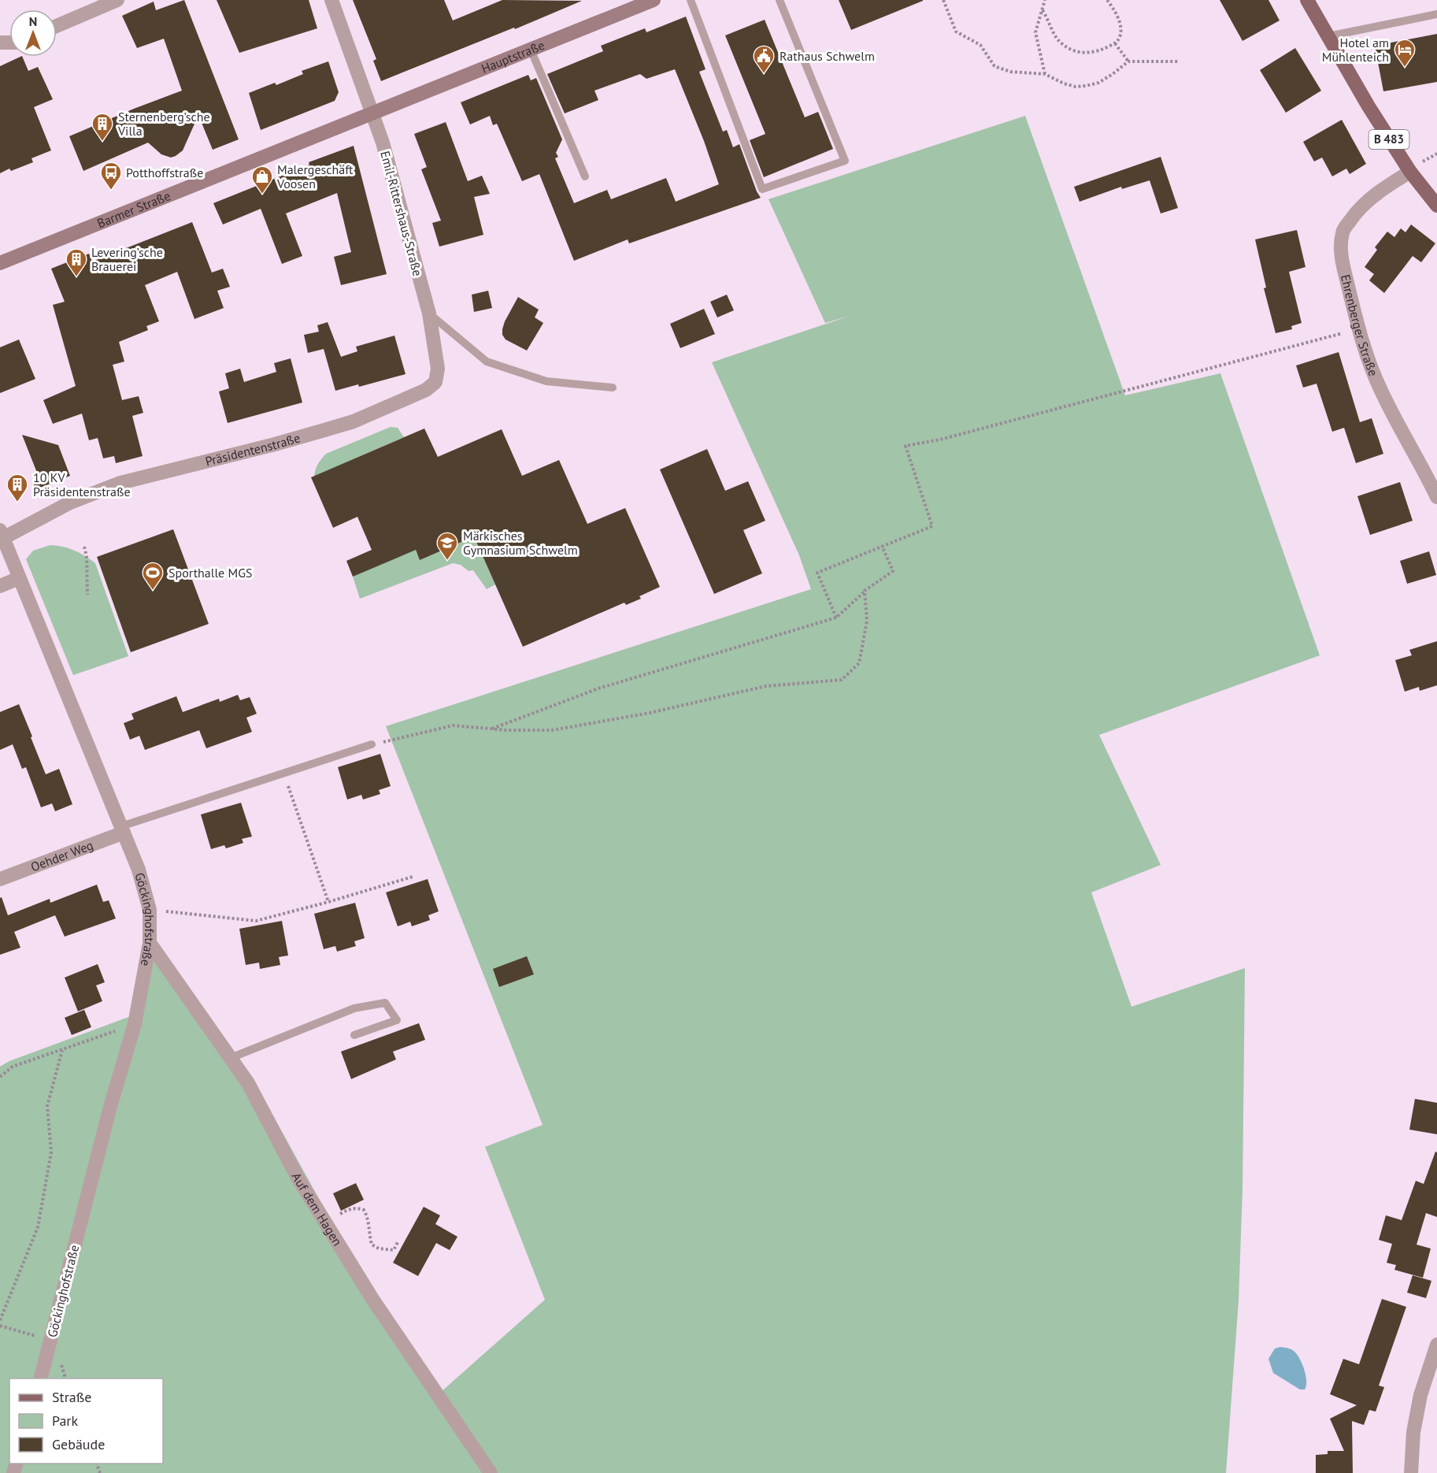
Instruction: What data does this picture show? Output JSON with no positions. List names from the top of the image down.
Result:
{
  "streets": {
    "main road": ["B 483"],
    "street": [
      "Hauptstraße",
      "Barmer Straße",
      "Emil-Rittershaus-Straße",
      "Ehrenberger Straße",
      "Präsidentenstraße",
      "Oehder Weg",
      "Göckinghofstraße",
      "Auf dem Hagen"
    ]
  },
  "crossings": [
    ["Hauptstraße", "Barmer Straße"],
    ["Hauptstraße", "Emil-Rittershaus-Straße"],
    ["B 483", "Ehrenberger Straße"],
    ["Barmer Straße", "Emil-Rittershaus-Straße"],
    ["Emil-Rittershaus-Straße", "Präsidentenstraße"],
    ["Präsidentenstraße", "Göckinghofstraße"],
    ["Oehder Weg", "Göckinghofstraße"],
    ["Göckinghofstraße", "Auf dem Hagen"]
  ],
  "places": {
    "hotel": ["Hotel am Mühlenteich"],
    "public building": ["Rathaus Schwelm"],
    "building": ["Sternenberg’sche Villa", "Levering’sche Brauerei", "10 KV Präsidentenstraße"],
    "bus stop": ["Potthoffstraße"],
    "shop": ["Malergeschäft Voosen"],
    "school or university": ["Märkisches Gymnasium Schwelm"],
    "sports": ["Sporthalle MGS"]
  },
  "legend": ["Straße", "Park", "Gebäude"],
  "north": "top"
}
